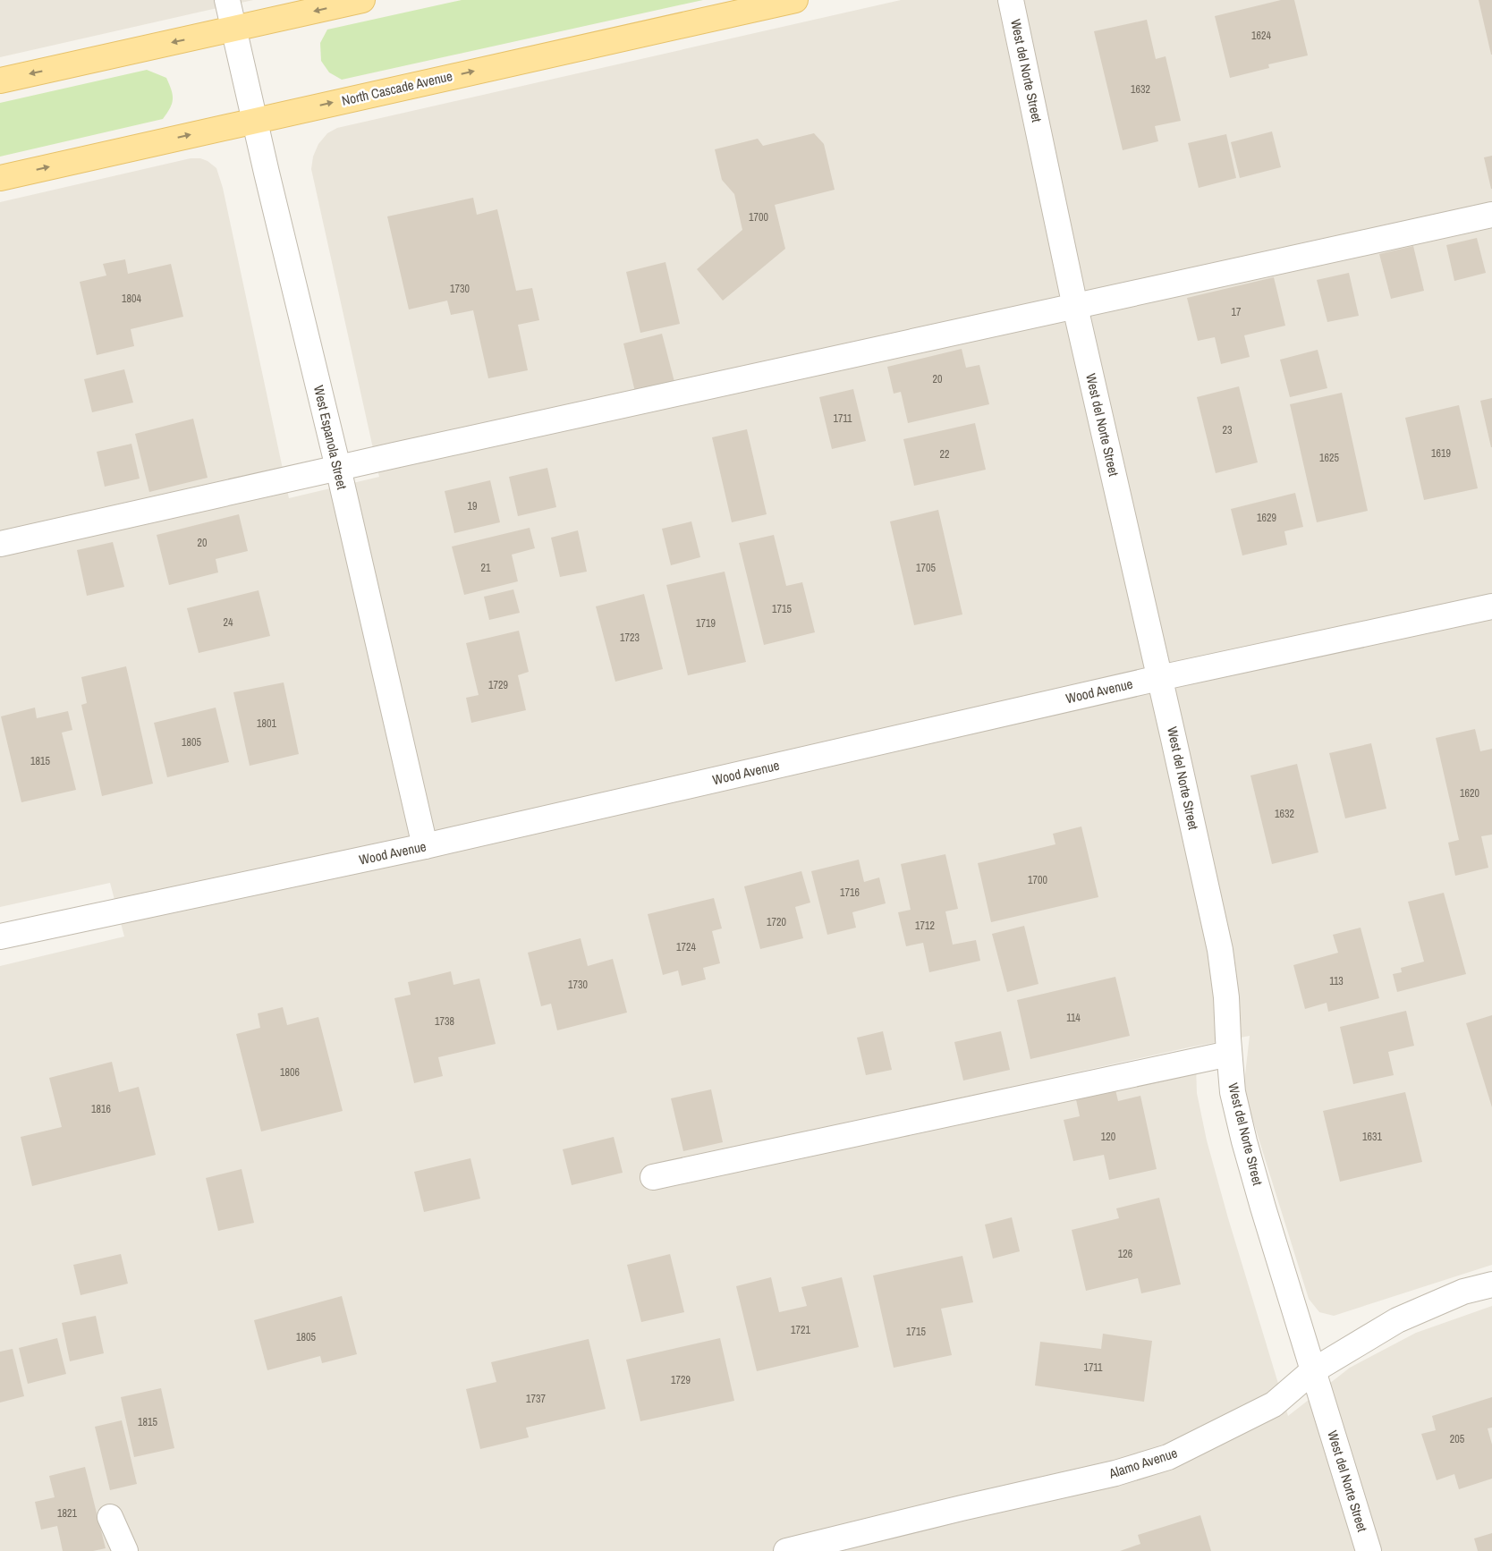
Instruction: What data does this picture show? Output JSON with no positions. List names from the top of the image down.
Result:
{
  "streets": {
    "main road": ["North Cascade Avenue"],
    "street": [
      "West del Norte Street",
      "West Espanola Street",
      "Wood Avenue",
      "Alamo Avenue"
    ]
  },
  "crossings": [
    ["West del Norte Street", "Wood Avenue"],
    ["West del Norte Street", "Alamo Avenue"],
    ["North Cascade Avenue", "West Espanola Street"],
    ["West Espanola Street", "Wood Avenue"]
  ],
  "house_numbers": [
    "1624",
    "1632",
    "1700",
    "1730",
    "1804",
    "17",
    "20",
    "1711",
    "23",
    "1619",
    "22",
    "1625",
    "19",
    "1629",
    "20",
    "21",
    "1705",
    "1715",
    "24",
    "1719",
    "1723",
    "1729",
    "1801",
    "1805",
    "1815",
    "1620",
    "1632",
    "1700",
    "1716",
    "1720",
    "1712",
    "1724",
    "113",
    "1730",
    "114",
    "1738",
    "1806",
    "1816",
    "120",
    "1631",
    "126",
    "1721",
    "1715",
    "1805",
    "1711",
    "1729",
    "1737",
    "1815",
    "205",
    "1821"
  ]
}
